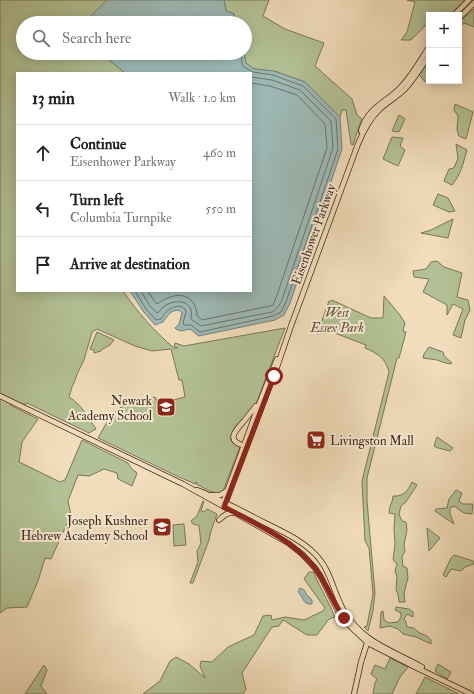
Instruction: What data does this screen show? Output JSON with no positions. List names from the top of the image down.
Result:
{
  "streets": {
    "main road": ["Eisenhower Parkway"]
  },
  "parks": ["West Essex Park"],
  "places": {
    "school or university": ["Newark Academy School", "Joseph Kushner Hebrew Academy School"],
    "supermarket": ["Livingston Mall"]
  },
  "page": {
    "map_buttons": ["+", "−"],
    "search": "Search here",
    "heading": ["13 min", "Walk · 1.0 km"],
    "list": [
      ["Continue", "Eisenhower Parkway", "460 m"],
      ["Turn left", "Columbia Turnpike", "550 m"],
      "Arrive at destination"
    ]
  }
}
